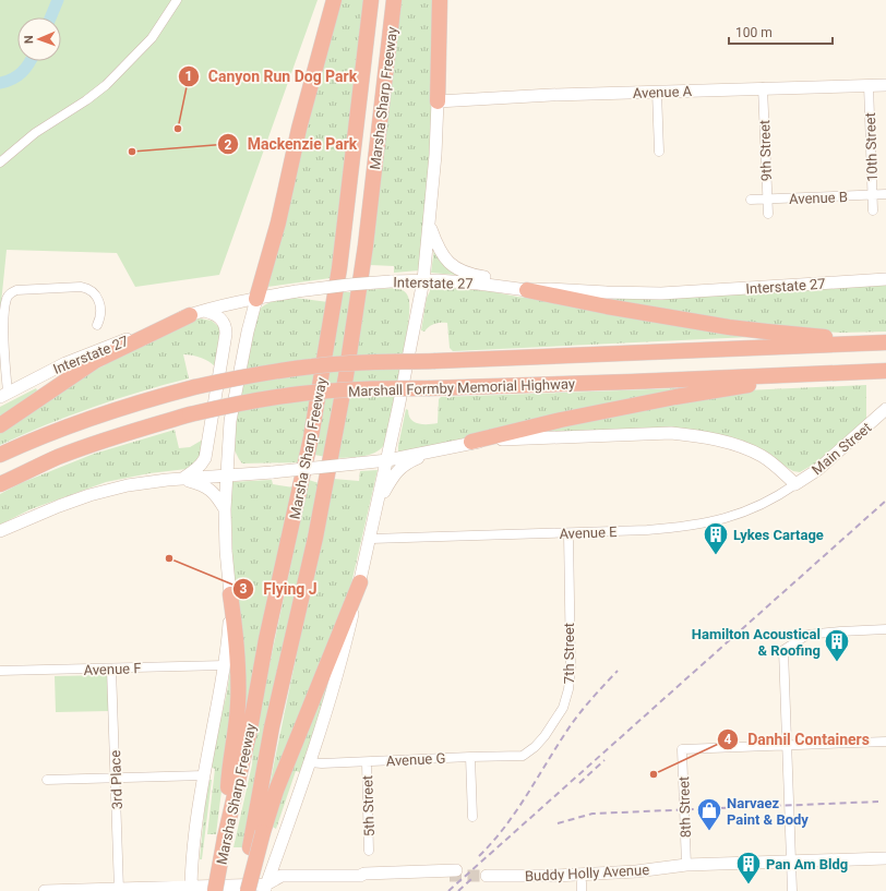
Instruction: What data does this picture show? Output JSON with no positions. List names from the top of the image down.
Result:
{
  "streets": {
    "highway": ["Marsha Sharp Freeway", "Marshall Formby Memorial Highway"],
    "main road": [
      "Avenue A",
      "Interstate 27",
      "Main Street",
      "Buddy Holly Avenue"
    ],
    "street": [
      "10th Street",
      "9th Street",
      "Avenue B",
      "Avenue E",
      "7th Street",
      "Avenue F",
      "Avenue G",
      "3rd Place",
      "5th Street",
      "8th Street"
    ]
  },
  "crossings": [
    ["Avenue A", "10th Street"],
    ["Avenue A", "9th Street"],
    ["Marsha Sharp Freeway", "Interstate 27"],
    ["Marsha Sharp Freeway", "Avenue F"],
    ["10th Street", "Avenue B"],
    ["9th Street", "Avenue B"],
    ["Main Street", "Avenue E"],
    ["Avenue E", "7th Street"],
    ["7th Street", "Avenue G"],
    ["Avenue F", "3rd Place"],
    ["Avenue G", "5th Street"],
    ["8th Street", "Buddy Holly Avenue"]
  ],
  "places": {
    "other": [
      "Canyon Run Dog Park",
      "Mackenzie Park",
      "Flying J",
      "Danhil Containers"
    ],
    "building": ["Lykes Cartage", "Hamilton Acoustical & Roofing", "Pan Am Bldg"],
    "shop": ["Narvaez Paint & Body"]
  },
  "scale_bar": "100 m",
  "north": "left"
}
